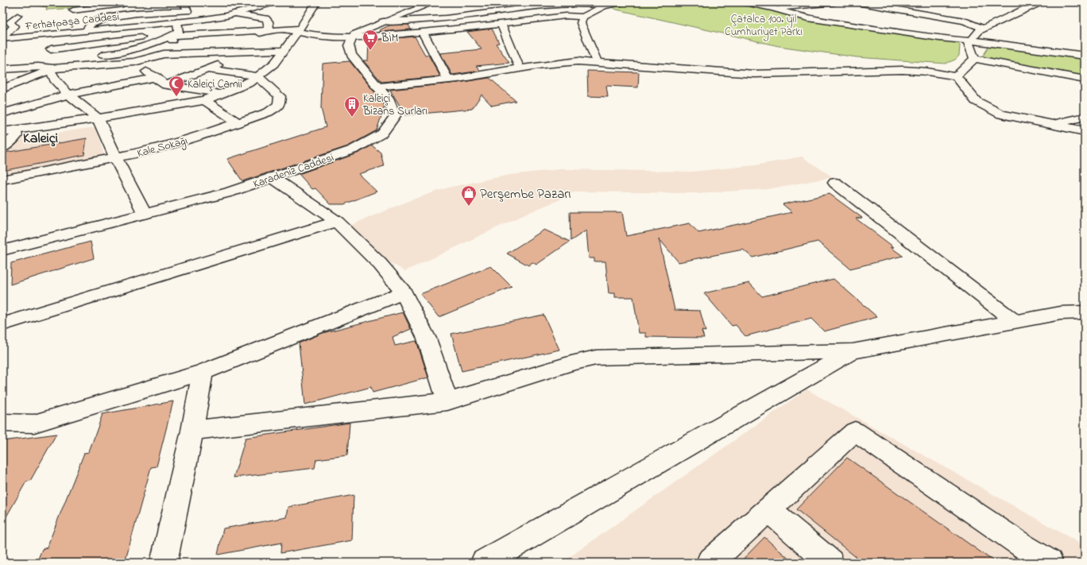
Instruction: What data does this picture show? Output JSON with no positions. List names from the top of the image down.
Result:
{
  "streets": {
    "street": ["Ferhatpaşa Caddesi", "Kale Sokağı", "Karadeniz Caddesi"]
  },
  "districts": ["Kaleiçi"],
  "parks": ["Çatalca 100. yıl Cumhuriyet Parkı"],
  "places": {
    "supermarket": ["BİM"],
    "mosque": ["Kaleiçi Camii"],
    "building": ["Kaleiçi Bizans Surları"],
    "shop": ["Perşembe Pazarı"]
  }
}
